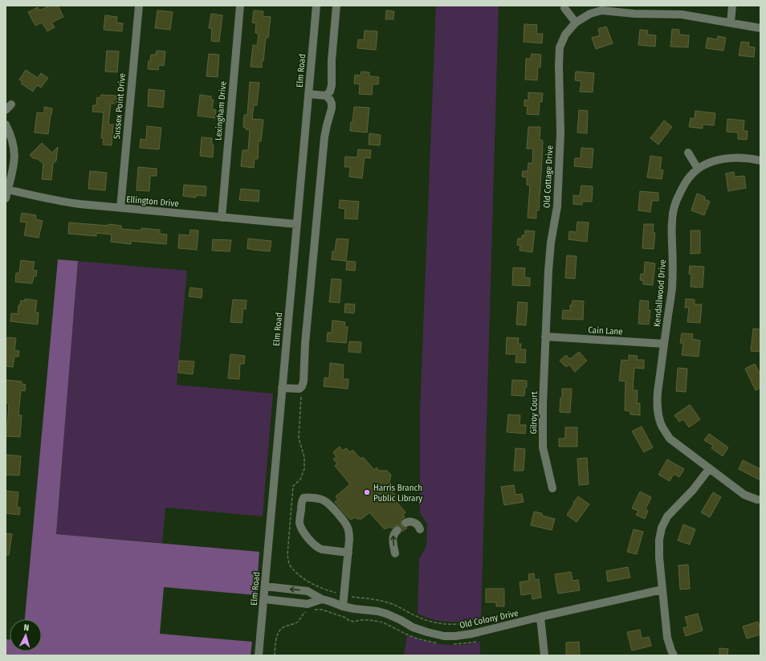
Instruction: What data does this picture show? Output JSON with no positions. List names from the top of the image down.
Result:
{
  "streets": {
    "street": [
      "Elm Road",
      "Sussex Point Drive",
      "Lexingham Drive",
      "Old Cottage Drive",
      "Ellington Drive",
      "Kendallwood Drive",
      "Cain Lane",
      "Gilroy Court",
      "Old Colony Drive"
    ]
  },
  "crossings": [
    ["Elm Road", "Ellington Drive"],
    ["Elm Road", "Old Colony Drive"],
    ["Sussex Point Drive", "Ellington Drive"],
    ["Lexingham Drive", "Ellington Drive"],
    ["Old Cottage Drive", "Cain Lane"],
    ["Old Cottage Drive", "Gilroy Court"],
    ["Kendallwood Drive", "Cain Lane"],
    ["Cain Lane", "Gilroy Court"]
  ],
  "places": ["Harris Branch Public Library"],
  "north": "top"
}
